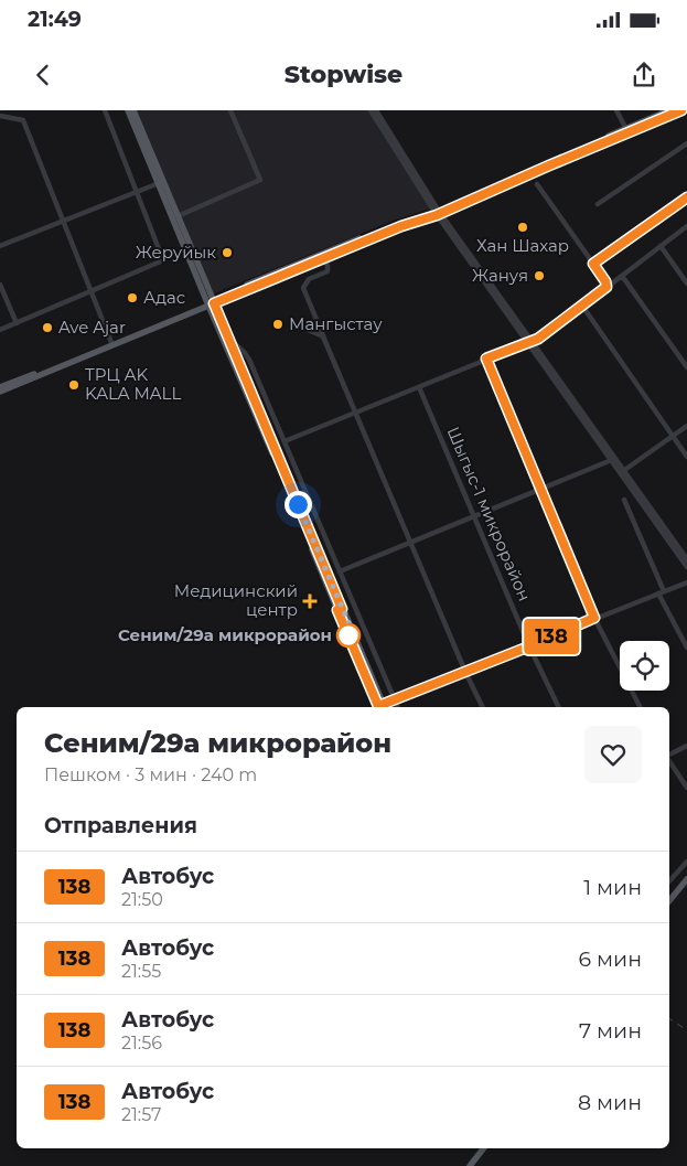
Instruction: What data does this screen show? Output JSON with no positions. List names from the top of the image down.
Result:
{
  "streets": {
    "street": ["Шыгыс-1 микрорайон"]
  },
  "places": {
    "other": [
      "Хан Шахар",
      "Жеруйык",
      "Жануя",
      "Адас",
      "Мангыстау",
      "Ave Ajar",
      "ТРЦ AK KALA MALL",
      "Сеним/29а микрорайон"
    ],
    "health": ["Медицинский центр"]
  },
  "lines": ["bus line 138"],
  "page": {
    "status": "21:49",
    "header": "Stopwise",
    "on_map": "138",
    "heading": [
      ["Сеним/29а микрорайон", "Пешком · 3 мин · 240 m"],
      "Отправления"
    ],
    "list": [
      {
        "mark": "138",
        "name": "Автобус",
        "note": "21:50",
        "value": "1 мин"
      },
      {
        "mark": "138",
        "name": "Автобус",
        "note": "21:55",
        "value": "6 мин"
      },
      {
        "mark": "138",
        "name": "Автобус",
        "note": "21:56",
        "value": "7 мин"
      },
      {
        "mark": "138",
        "name": "Автобус",
        "note": "21:57",
        "value": "8 мин"
      }
    ]
  }
}
